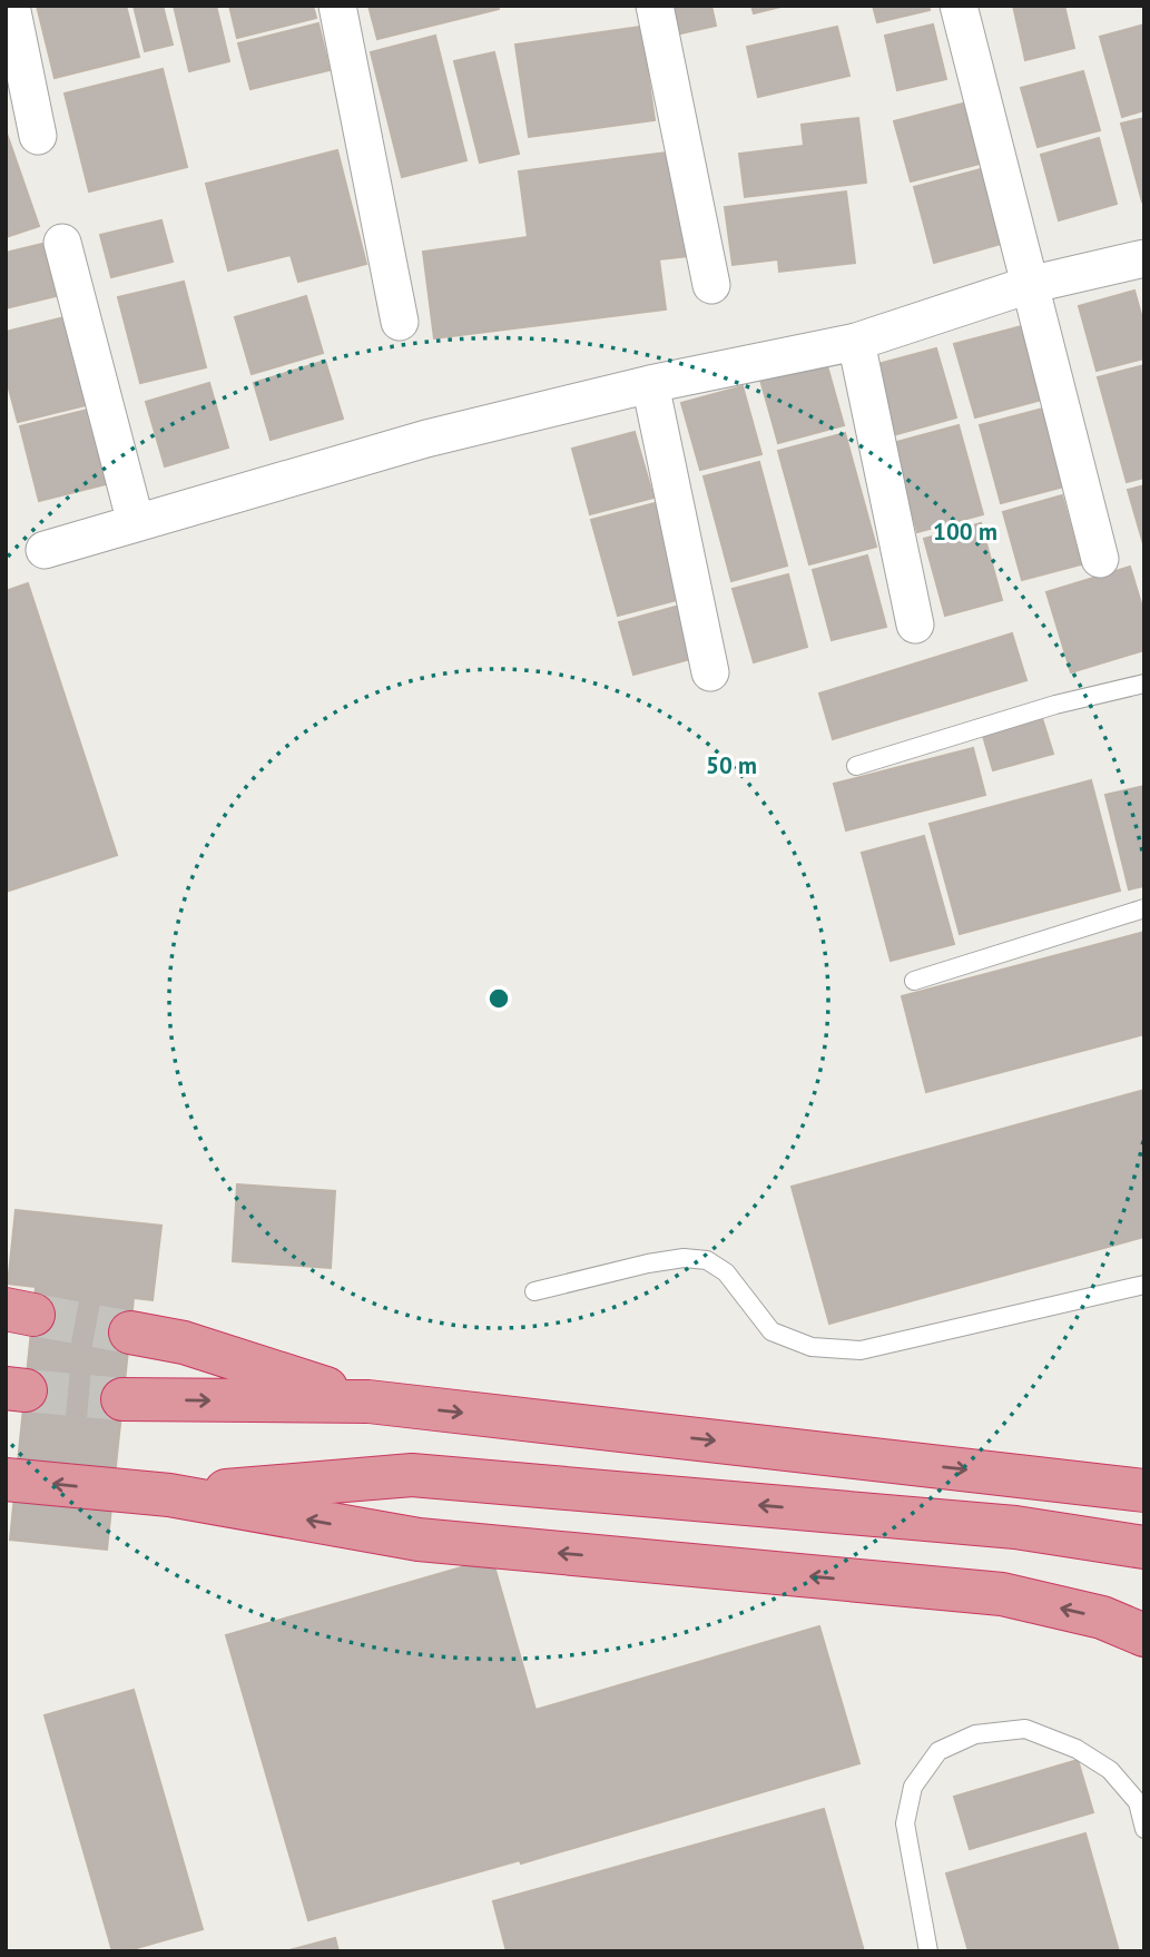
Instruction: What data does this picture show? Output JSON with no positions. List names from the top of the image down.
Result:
{
  "rings": ["100 m", "50 m"]
}
